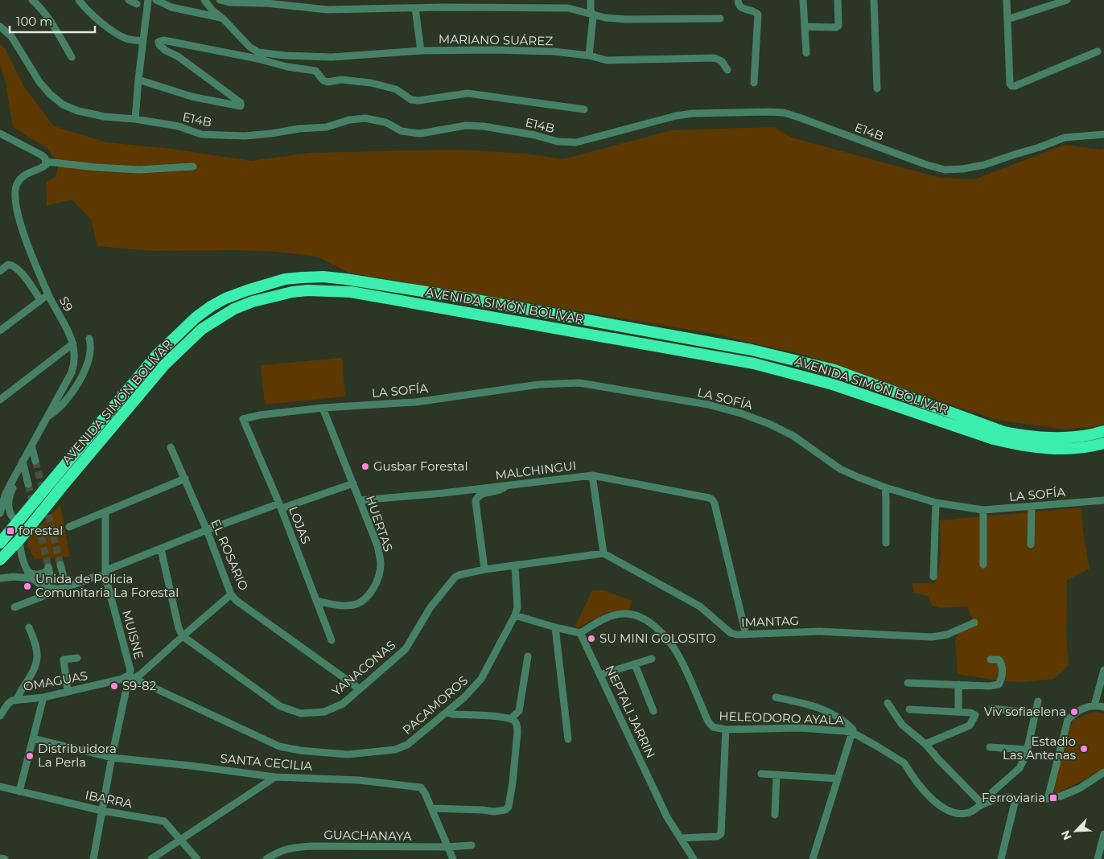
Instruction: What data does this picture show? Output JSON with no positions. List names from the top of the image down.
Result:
{
  "streets": {
    "highway": ["AVENIDA SIMÓN BOLÍVAR"],
    "street": [
      "MARIANO SUÁREZ",
      "E14B",
      "S9",
      "LA SOFÍA",
      "MALCHINGUI",
      "HUERTAS",
      "LOJAS",
      "EL ROSARIO",
      "IMANTAG",
      "MUISNE",
      "YANACONAS",
      "OMAGUAS",
      "PACAMOROS",
      "NEPTALI JARRIN",
      "HELEODORO AYALA",
      "SANTA CECILIA",
      "IBARRA",
      "GUACHANAYA"
    ]
  },
  "crossings": [
    ["S9", "AVENIDA SIMÓN BOLÍVAR"],
    ["LA SOFÍA", "HUERTAS"],
    ["LA SOFÍA", "LOJAS"],
    ["MALCHINGUI", "HUERTAS"],
    ["MALCHINGUI", "IMANTAG"],
    ["HUERTAS", "LOJAS"],
    ["EL ROSARIO", "YANACONAS"],
    ["EL ROSARIO", "OMAGUAS"],
    ["MUISNE", "OMAGUAS"],
    ["MUISNE", "PACAMOROS"],
    ["MUISNE", "SANTA CECILIA"],
    ["MUISNE", "IBARRA"],
    ["YANACONAS", "OMAGUAS"],
    ["YANACONAS", "PACAMOROS"],
    ["OMAGUAS", "PACAMOROS"],
    ["NEPTALI JARRIN", "HELEODORO AYALA"],
    ["SANTA CECILIA", "GUACHANAYA"]
  ],
  "places": {
    "other": [
      "Gusbar Forestal",
      "Unida de Policia Comunitaria La Forestal",
      "SU MINI GOLOSITO",
      "S9-82",
      "Viv sofiaelena",
      "Estadio Las Antenas",
      "Distribuidora La Perla"
    ],
    "transit": ["forestal", "Ferroviaria"]
  },
  "scale_bar": "100 m",
  "north": "bottom left"
}
